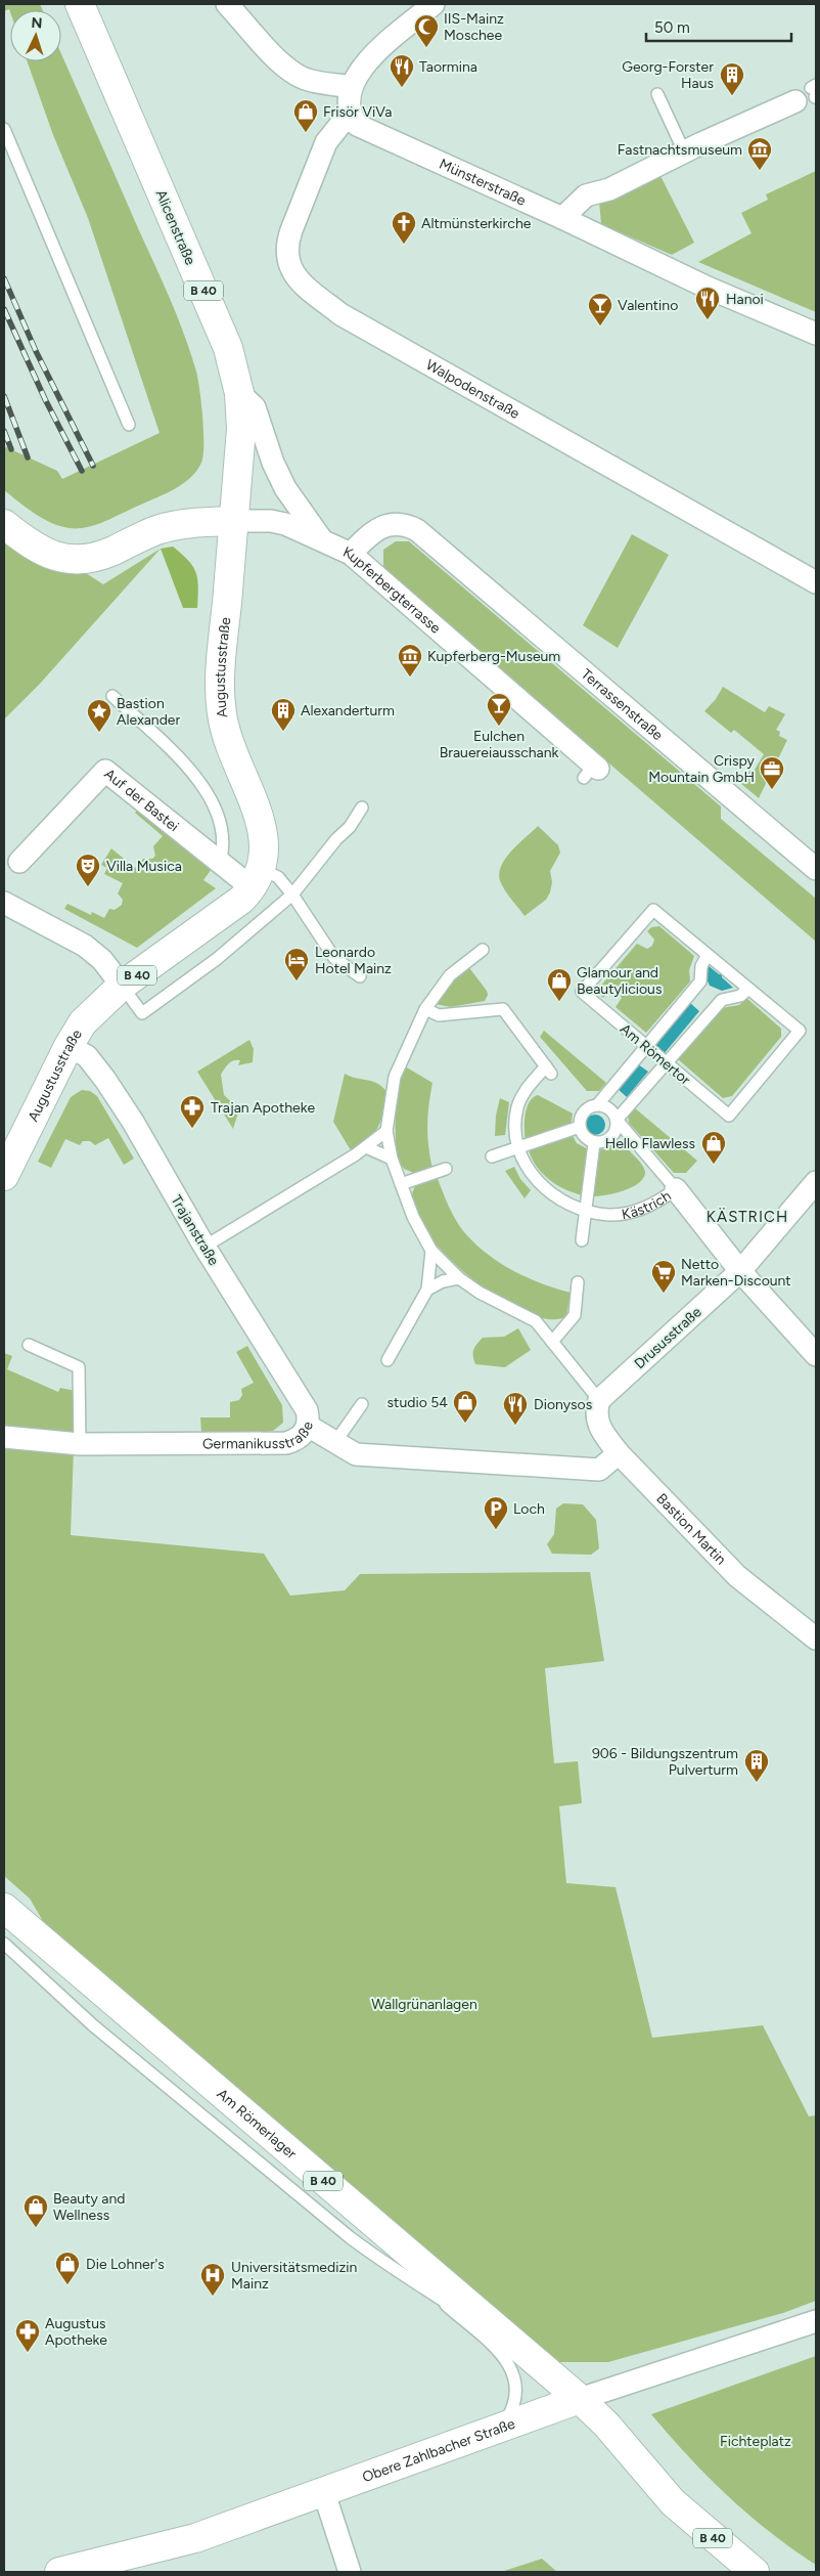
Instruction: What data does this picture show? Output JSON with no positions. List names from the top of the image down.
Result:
{
  "streets": {
    "main road": [
      "Alicenstraße",
      "B 40",
      "Augustusstraße",
      "Am Römerlager",
      "Obere Zahlbacher Straße"
    ],
    "street": [
      "Münsterstraße",
      "Walpodenstraße",
      "Kupferbergterrasse",
      "Terrassenstraße",
      "Auf der Bastei",
      "Kästrich",
      "Trajanstraße",
      "Drususstraße",
      "Germanikusstraße",
      "Bastion Martin"
    ],
    "lane": ["Am Römertor"]
  },
  "crossings": [
    ["Münsterstraße", "Walpodenstraße"],
    ["Alicenstraße", "Kupferbergterrasse"],
    ["Alicenstraße", "Augustusstraße"],
    ["B 40", "Am Römerlager"],
    ["B 40", "Obere Zahlbacher Straße"],
    ["Kupferbergterrasse", "Augustusstraße"],
    ["Kupferbergterrasse", "Terrassenstraße"],
    ["Augustusstraße", "Auf der Bastei"],
    ["Augustusstraße", "Trajanstraße"],
    ["Kästrich", "Drususstraße"],
    ["Trajanstraße", "Germanikusstraße"],
    ["Drususstraße", "Bastion Martin"],
    ["Germanikusstraße", "Bastion Martin"],
    ["Am Römerlager", "Obere Zahlbacher Straße"]
  ],
  "districts": ["KÄSTRICH"],
  "parks": ["Wallgrünanlagen", "Fichteplatz"],
  "places": {
    "mosque": ["IIS-Mainz Moschee"],
    "restaurant": ["Taormina", "Hanoi", "Dionysos"],
    "building": ["Georg-Forster Haus", "Alexanderturm", "906 - Bildungszentrum Pulverturm"],
    "shop": [
      "Frisör ViVa",
      "Glamour and Beautylicious",
      "Hello Flawless",
      "studio 54",
      "Beauty and Wellness",
      "Die Lohner's"
    ],
    "museum": ["Fastnachtsmuseum", "Kupferberg-Museum"],
    "church": ["Altmünsterkirche"],
    "bar": ["Valentino", "Eulchen Brauereiausschank"],
    "place": ["Bastion Alexander"],
    "office": ["Crispy Mountain GmbH"],
    "theatre": ["Villa Musica"],
    "hotel": ["Leonardo Hotel Mainz"],
    "pharmacy": ["Trajan Apotheke", "Augustus Apotheke"],
    "supermarket": ["Netto Marken-Discount"],
    "parking": ["Loch"],
    "hospital": ["Universitätsmedizin Mainz"]
  },
  "scale_bar": "50 m",
  "north": "top"
}
